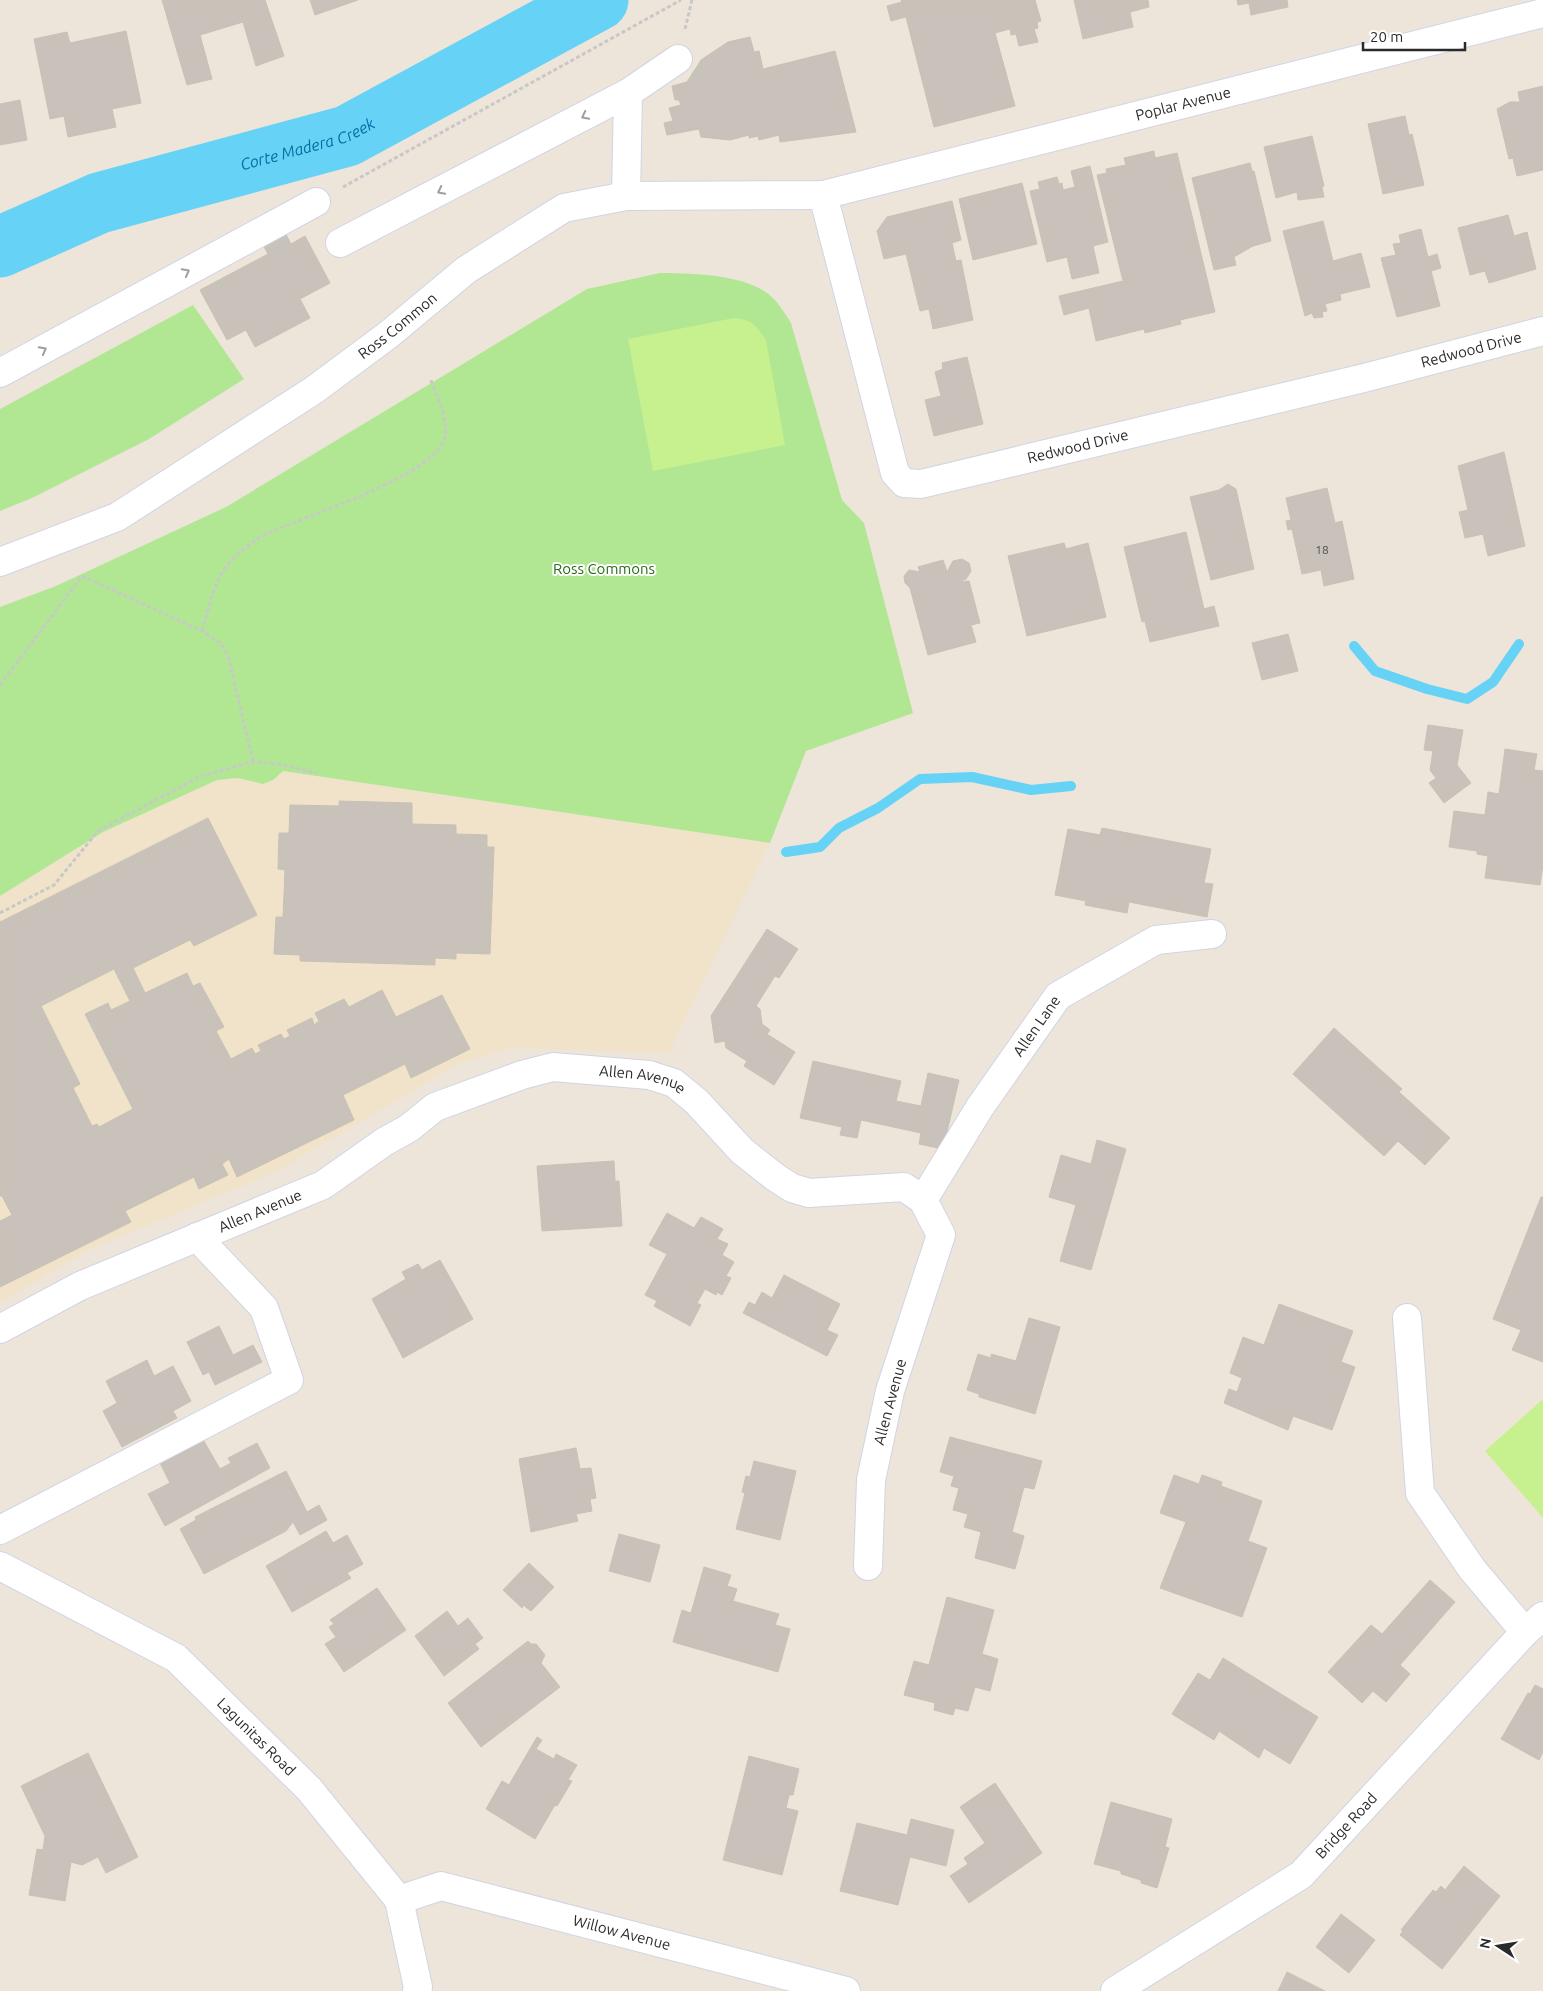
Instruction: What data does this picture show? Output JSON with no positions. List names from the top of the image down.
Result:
{
  "streets": {
    "street": [
      "Poplar Avenue",
      "Ross Common",
      "Redwood Drive",
      "Allen Lane",
      "Allen Avenue",
      "Lagunitas Road",
      "Bridge Road",
      "Willow Avenue"
    ]
  },
  "crossings": [
    ["Poplar Avenue", "Ross Common"],
    ["Poplar Avenue", "Redwood Drive"],
    ["Ross Common", "Redwood Drive"],
    ["Allen Lane", "Allen Avenue"],
    ["Lagunitas Road", "Willow Avenue"]
  ],
  "water": ["Corte Madera Creek"],
  "parks": ["Ross Commons"],
  "house_numbers": ["18"],
  "scale_bar": "20 m",
  "north": "left"
}
